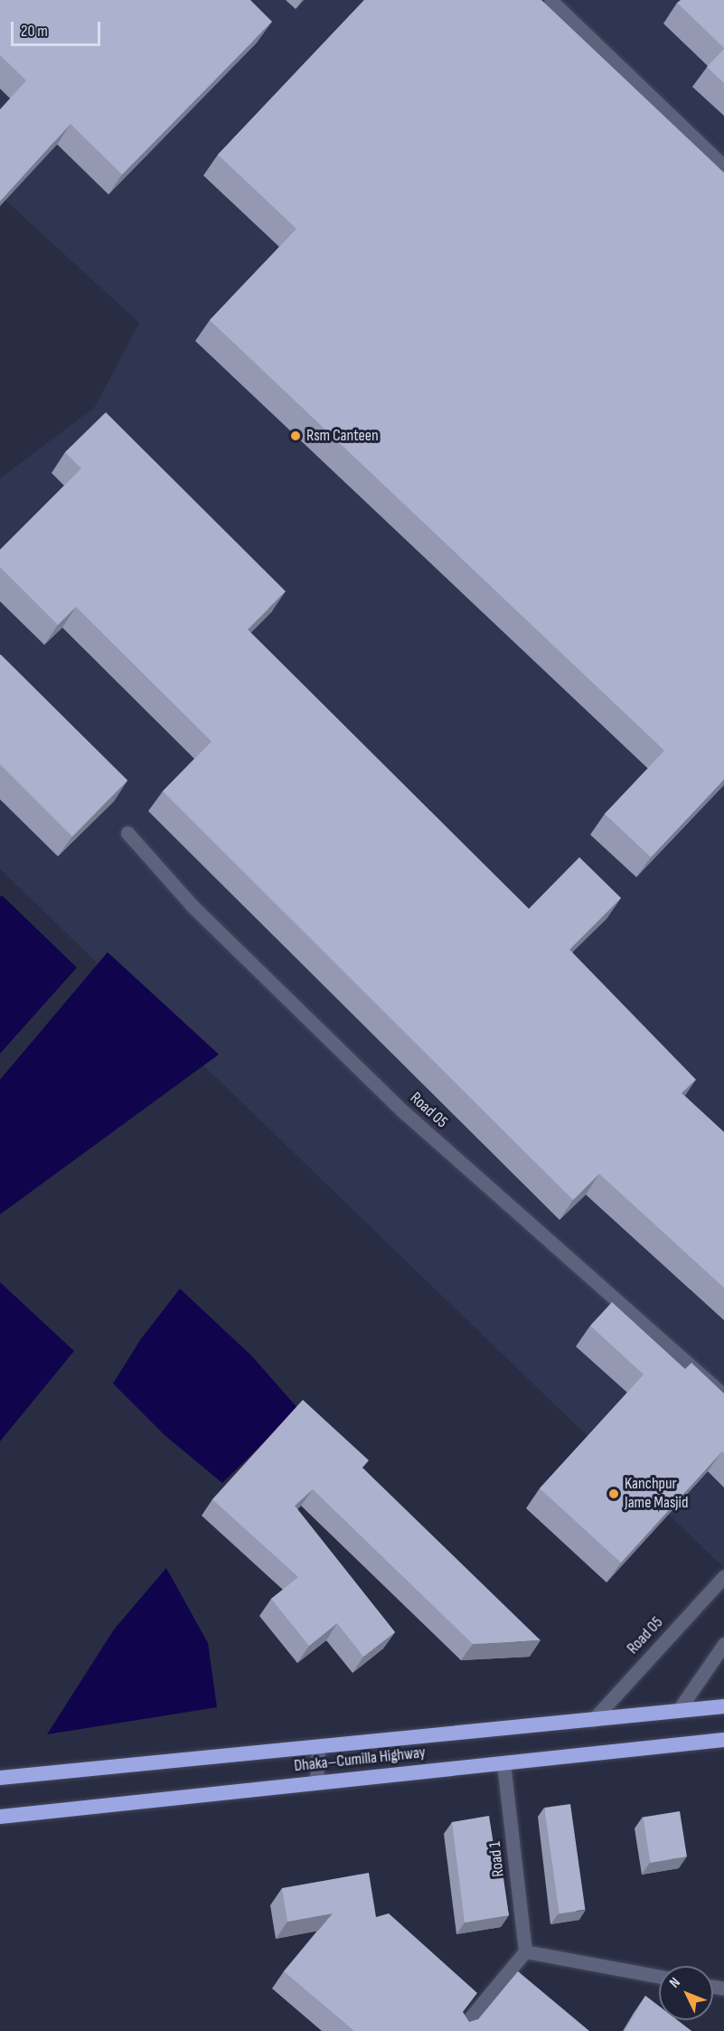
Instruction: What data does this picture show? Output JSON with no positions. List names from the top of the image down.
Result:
{
  "streets": {
    "highway": ["Dhaka–Cumilla Highway"],
    "street": ["Road 05", "Road 1"]
  },
  "crossings": [
    ["Road 05", "Dhaka–Cumilla Highway"],
    ["Dhaka–Cumilla Highway", "Road 1"]
  ],
  "places": ["Rsm Canteen", "Kanchpur Jame Masjid"],
  "scale_bar": "20 m",
  "north": "top left"
}
